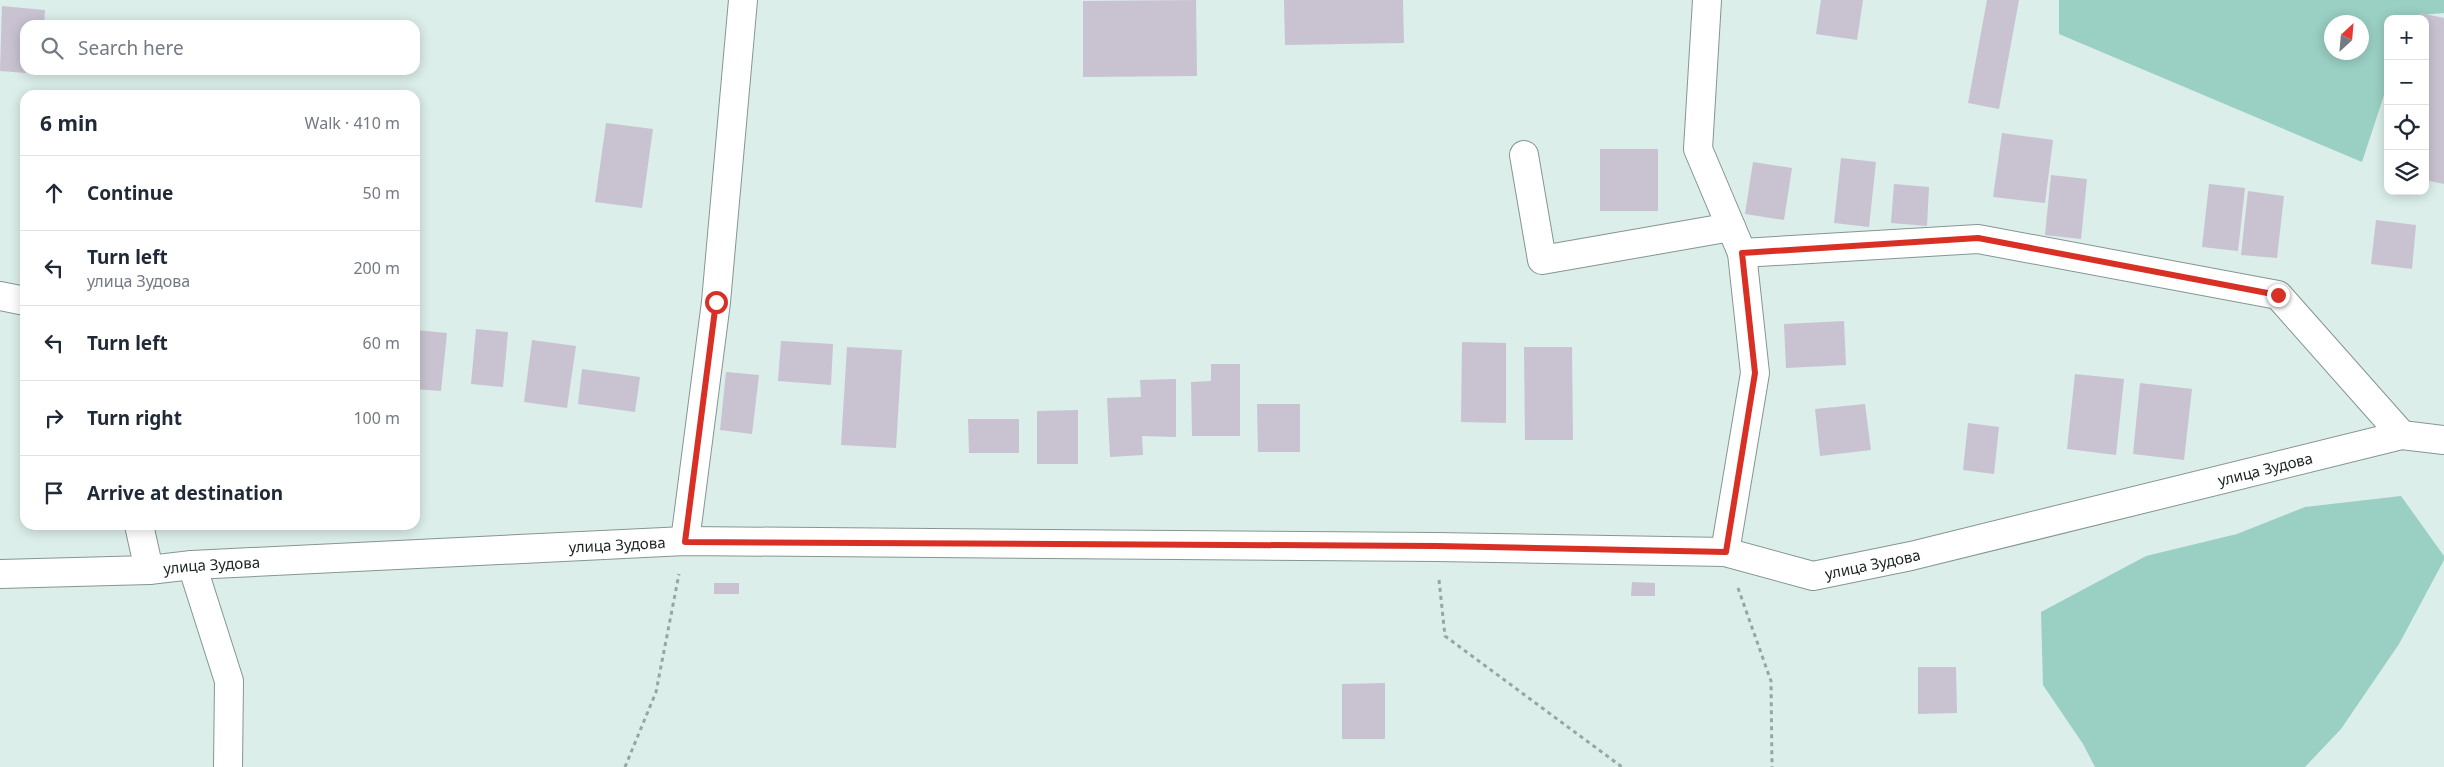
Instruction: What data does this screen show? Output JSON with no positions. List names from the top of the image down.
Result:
{
  "streets": {
    "street": ["улица Зудова"]
  },
  "north": "top right",
  "page": {
    "map_buttons": ["+", "−"],
    "search": "Search here",
    "heading": ["6 min", "Walk · 410 m"],
    "list": [
      ["Continue", "50 m"],
      ["Turn left", "улица Зудова", "200 m"],
      ["Turn left", "60 m"],
      ["Turn right", "100 m"],
      "Arrive at destination"
    ]
  }
}
